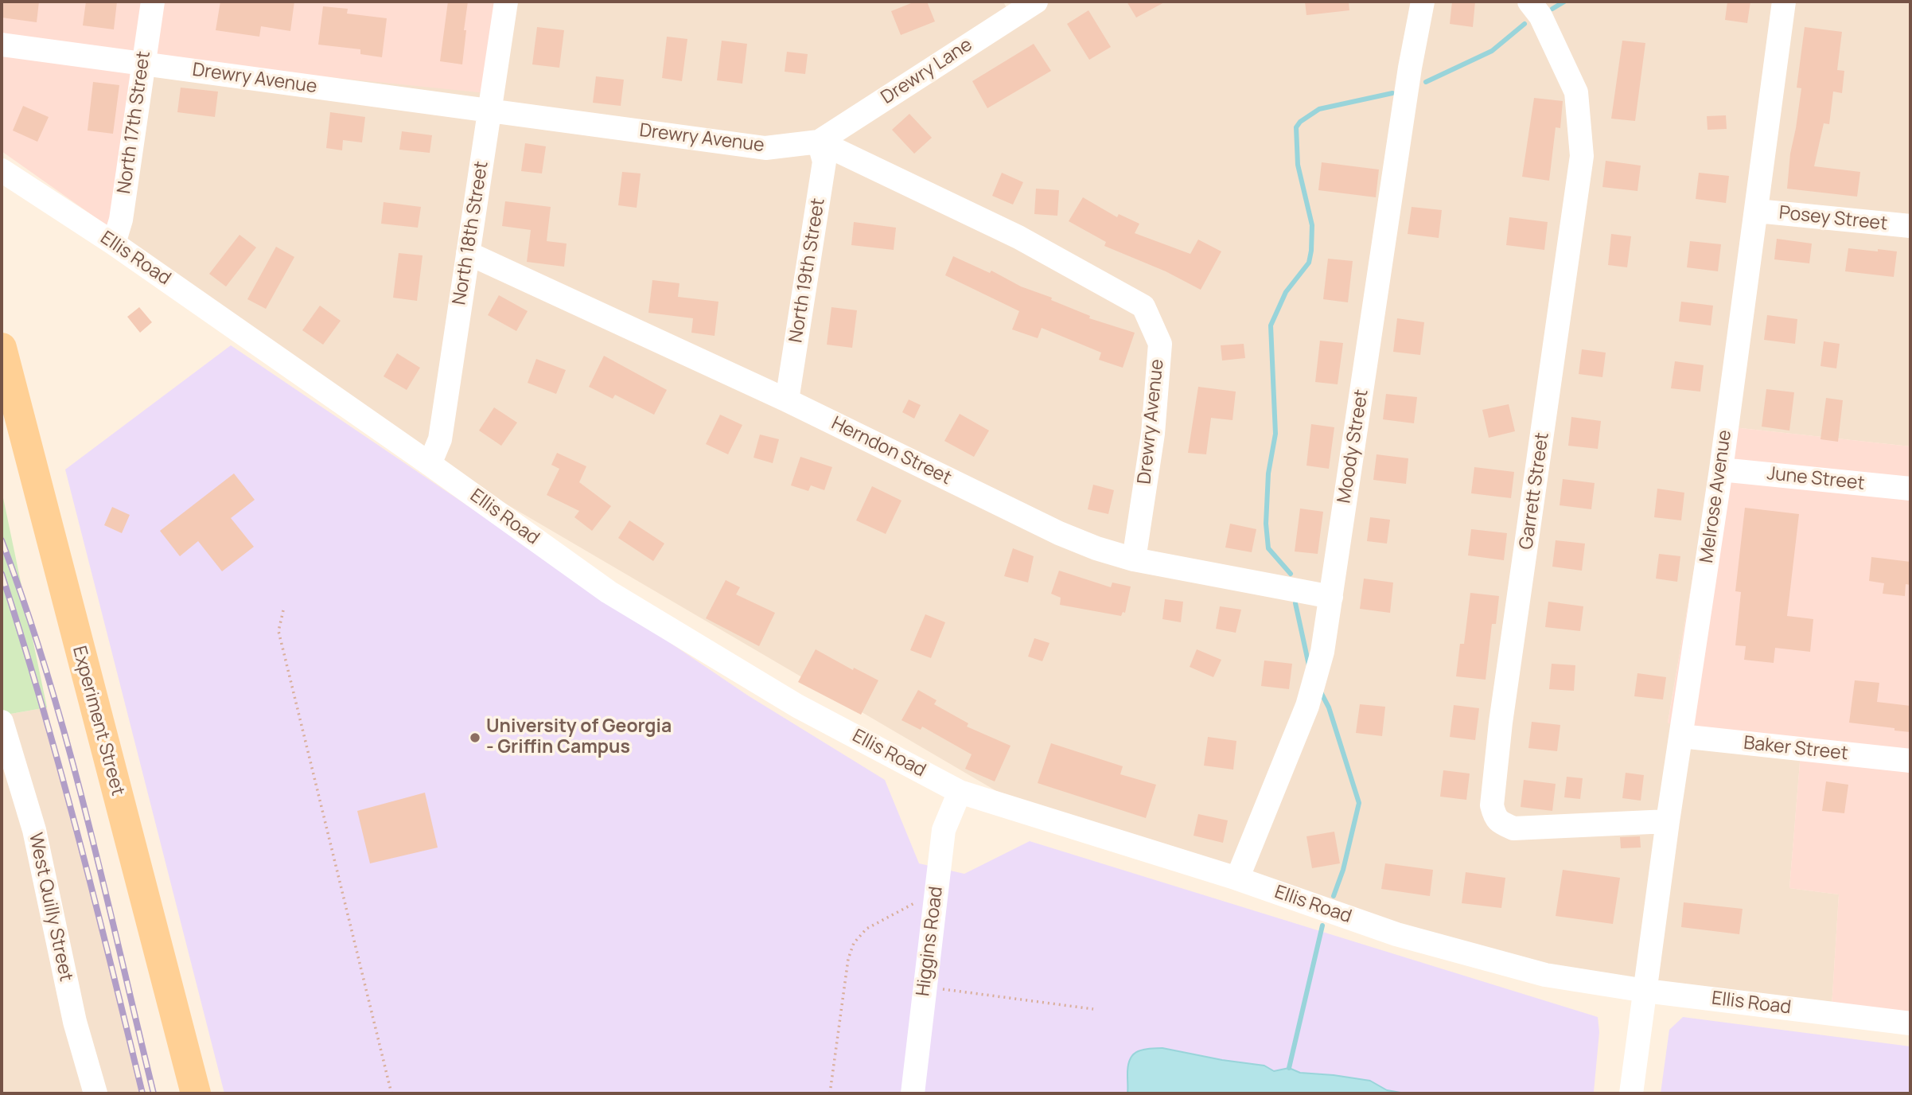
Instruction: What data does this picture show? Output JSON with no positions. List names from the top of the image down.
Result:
{
  "streets": {
    "main road": ["Experiment Street"],
    "street": [
      "Drewry Lane",
      "Drewry Avenue",
      "North 17th Street",
      "Posey Street",
      "North 18th Street",
      "Ellis Road",
      "North 19th Street",
      "Moody Street",
      "Herndon Street",
      "June Street",
      "Garrett Street",
      "Melrose Avenue",
      "Baker Street",
      "West Quilly Street",
      "Higgins Road"
    ]
  },
  "crossings": [
    ["Drewry Lane", "Drewry Avenue"],
    ["Drewry Lane", "North 19th Street"],
    ["Drewry Avenue", "North 17th Street"],
    ["Drewry Avenue", "North 18th Street"],
    ["Drewry Avenue", "North 19th Street"],
    ["Drewry Avenue", "Herndon Street"],
    ["North 17th Street", "Ellis Road"],
    ["Posey Street", "Melrose Avenue"],
    ["North 18th Street", "Ellis Road"],
    ["North 18th Street", "Herndon Street"],
    ["Ellis Road", "Moody Street"],
    ["Ellis Road", "Melrose Avenue"],
    ["Ellis Road", "Higgins Road"],
    ["North 19th Street", "Herndon Street"],
    ["Moody Street", "Herndon Street"],
    ["June Street", "Melrose Avenue"],
    ["Garrett Street", "Melrose Avenue"],
    ["Melrose Avenue", "Baker Street"]
  ],
  "places": ["University of Georgia - Griffin Campus"]
}
